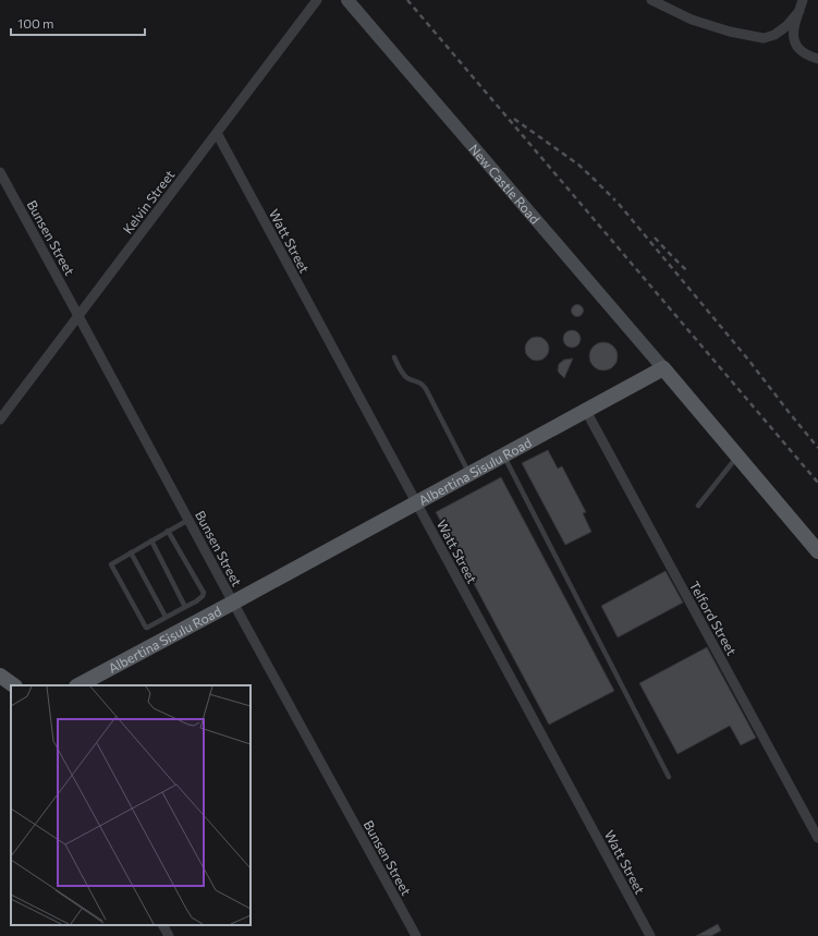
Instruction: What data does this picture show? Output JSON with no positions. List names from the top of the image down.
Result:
{
  "streets": {
    "main road": ["Albertina Sisulu Road"],
    "street": [
      "New Castle Road",
      "Kelvin Street",
      "Bunsen Street",
      "Watt Street",
      "Telford Street"
    ]
  },
  "crossings": [
    ["New Castle Road", "Albertina Sisulu Road"],
    ["Kelvin Street", "Bunsen Street"],
    ["Kelvin Street", "Watt Street"],
    ["Bunsen Street", "Albertina Sisulu Road"],
    ["Watt Street", "Albertina Sisulu Road"],
    ["Albertina Sisulu Road", "Telford Street"]
  ],
  "scale_bar": "100 m"
}
